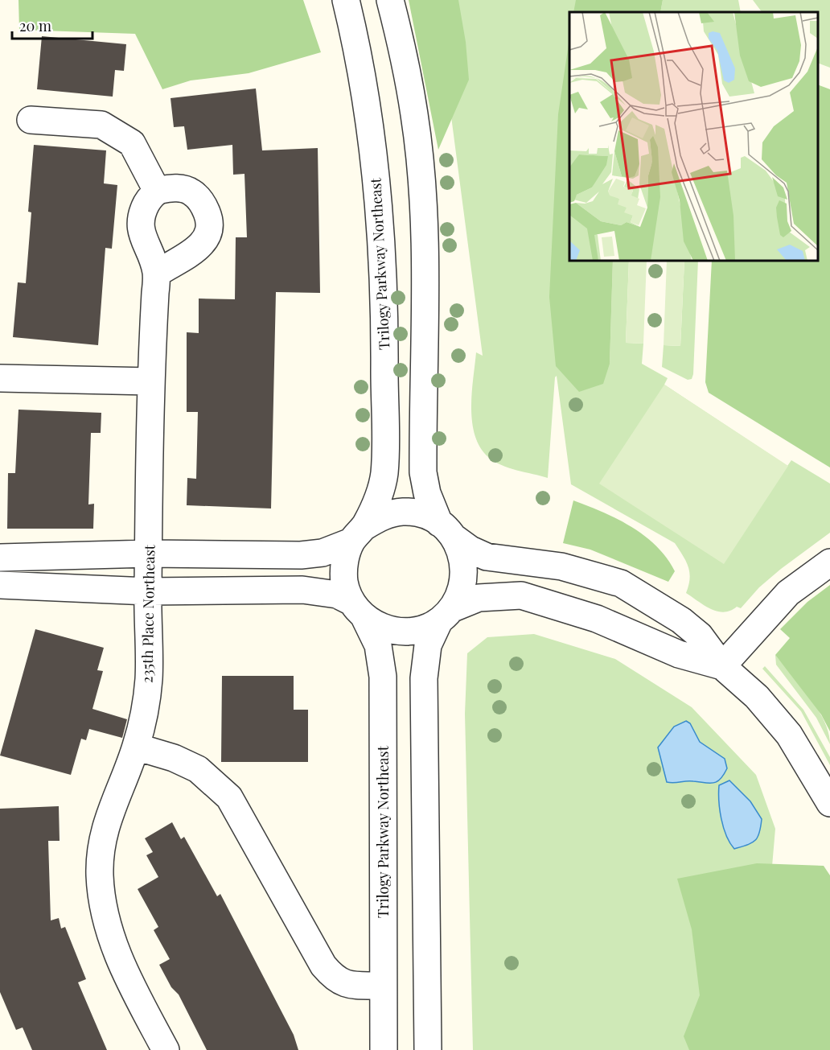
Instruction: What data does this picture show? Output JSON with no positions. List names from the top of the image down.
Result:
{
  "streets": {
    "street": ["Trilogy Parkway Northeast", "235th Place Northeast"]
  },
  "scale_bar": "20 m"
}
